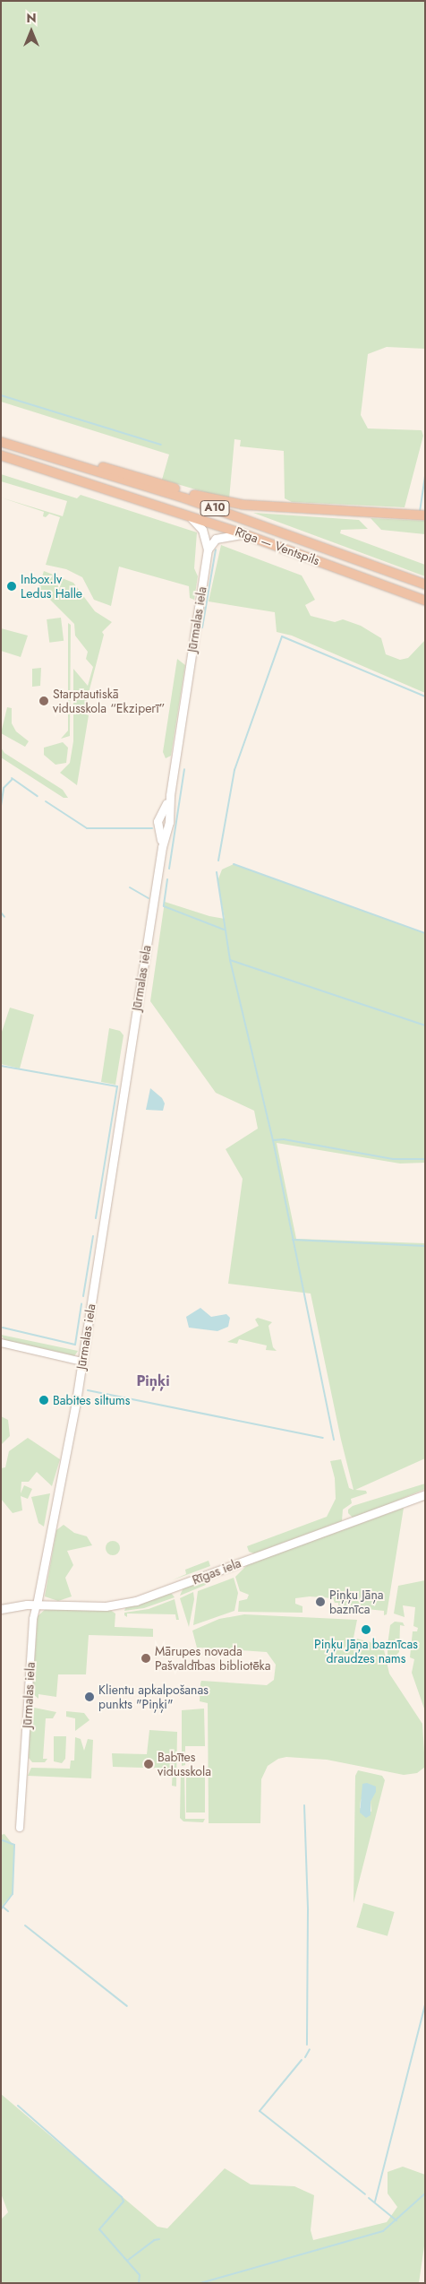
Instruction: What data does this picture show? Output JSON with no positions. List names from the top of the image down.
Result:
{
  "streets": {
    "highway": ["A10", "Rīga — Ventspils"],
    "main road": ["Jūrmalas iela", "Rīgas iela"]
  },
  "crossings": [
    ["Jūrmalas iela", "Rīgas iela"]
  ],
  "districts": ["Piņķi"],
  "places": [
    "Inbox.lv Ledus Halle",
    "Starptautiskā vidusskola “Ekziperī”",
    "Babites siltums",
    "Piņķu Jāņa baznīca",
    "Piņķu Jāņa baznīcas draudzes nams",
    "Mārupes novada Pašvaldības bibliotēka",
    "Klientu apkalpošanas punkts \"Piņķi\"",
    "Babītes vidusskola"
  ],
  "north": "top"
}
